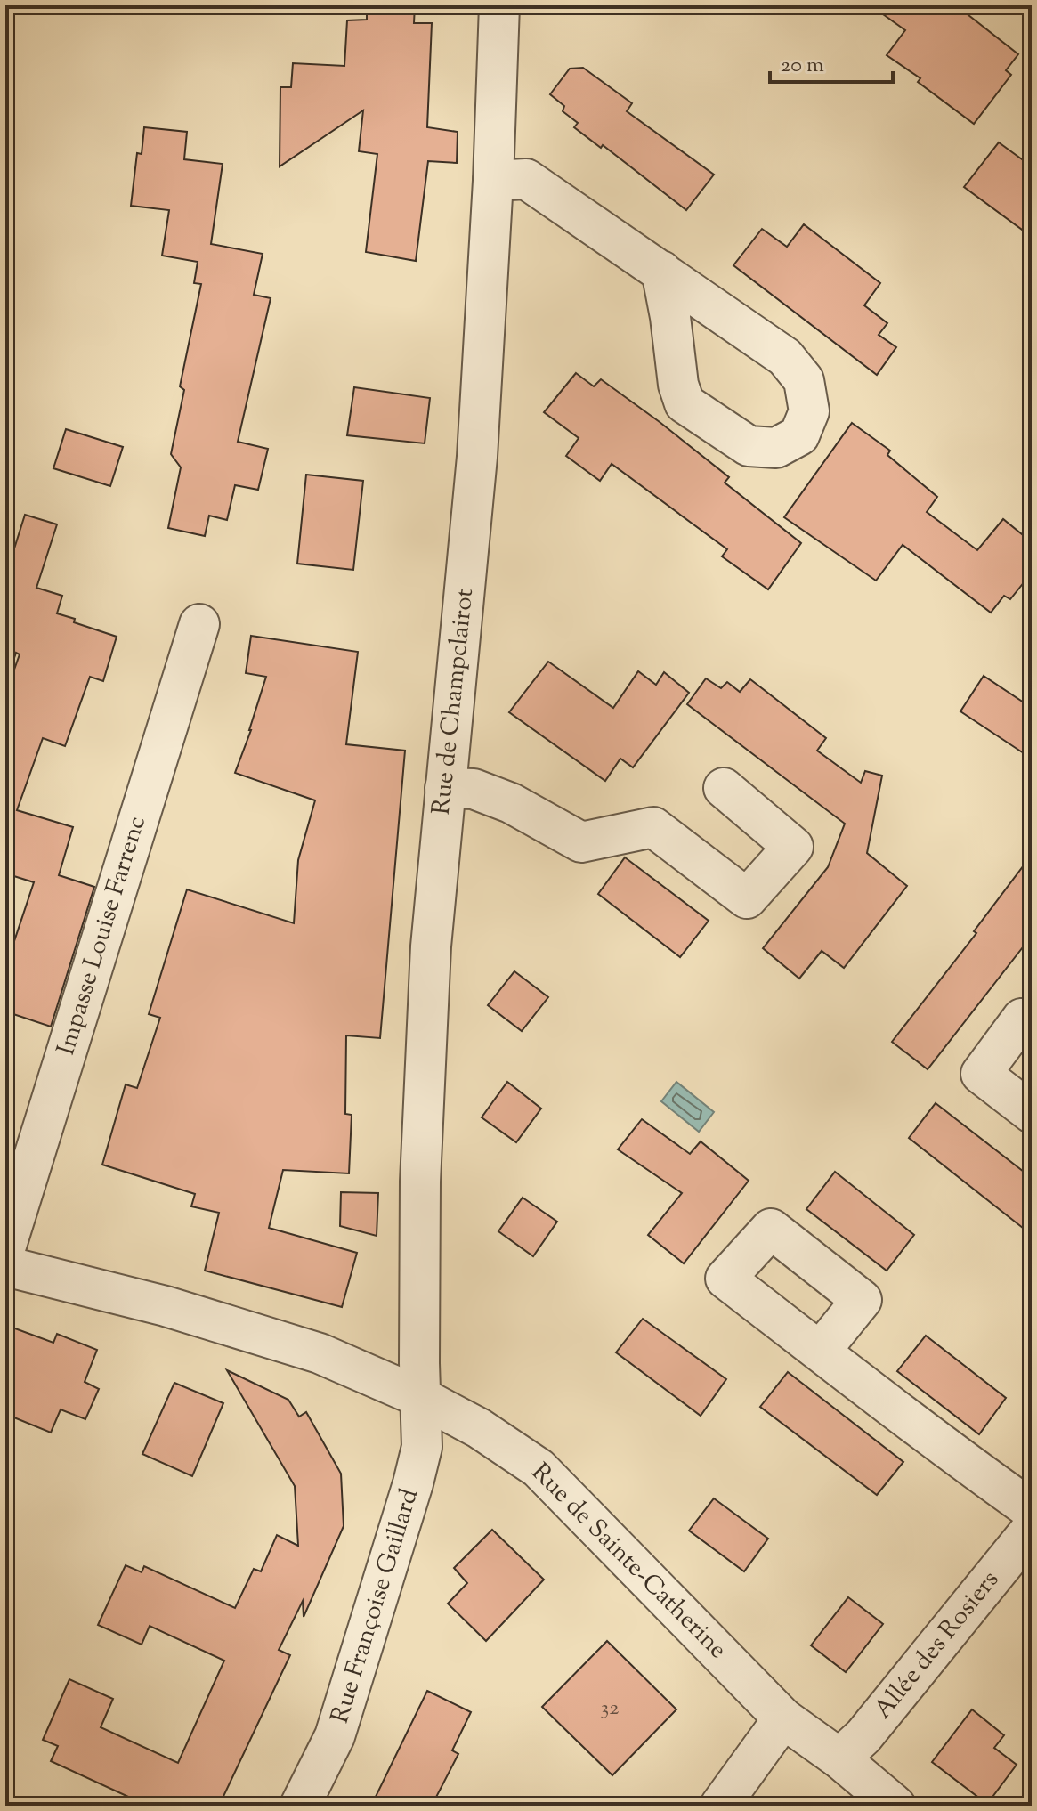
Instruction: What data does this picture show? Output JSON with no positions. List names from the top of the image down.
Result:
{
  "streets": {
    "street": [
      "Rue de Champclairot",
      "Impasse Louise Farrenc",
      "Rue de Sainte-Catherine",
      "Rue Françoise Gaillard",
      "Allée des Rosiers"
    ]
  },
  "crossings": [
    ["Rue de Champclairot", "Rue de Sainte-Catherine"],
    ["Rue de Champclairot", "Rue Françoise Gaillard"],
    ["Rue de Sainte-Catherine", "Rue Françoise Gaillard"],
    ["Rue de Sainte-Catherine", "Allée des Rosiers"]
  ],
  "house_numbers": ["32"],
  "scale_bar": "20 m"
}
